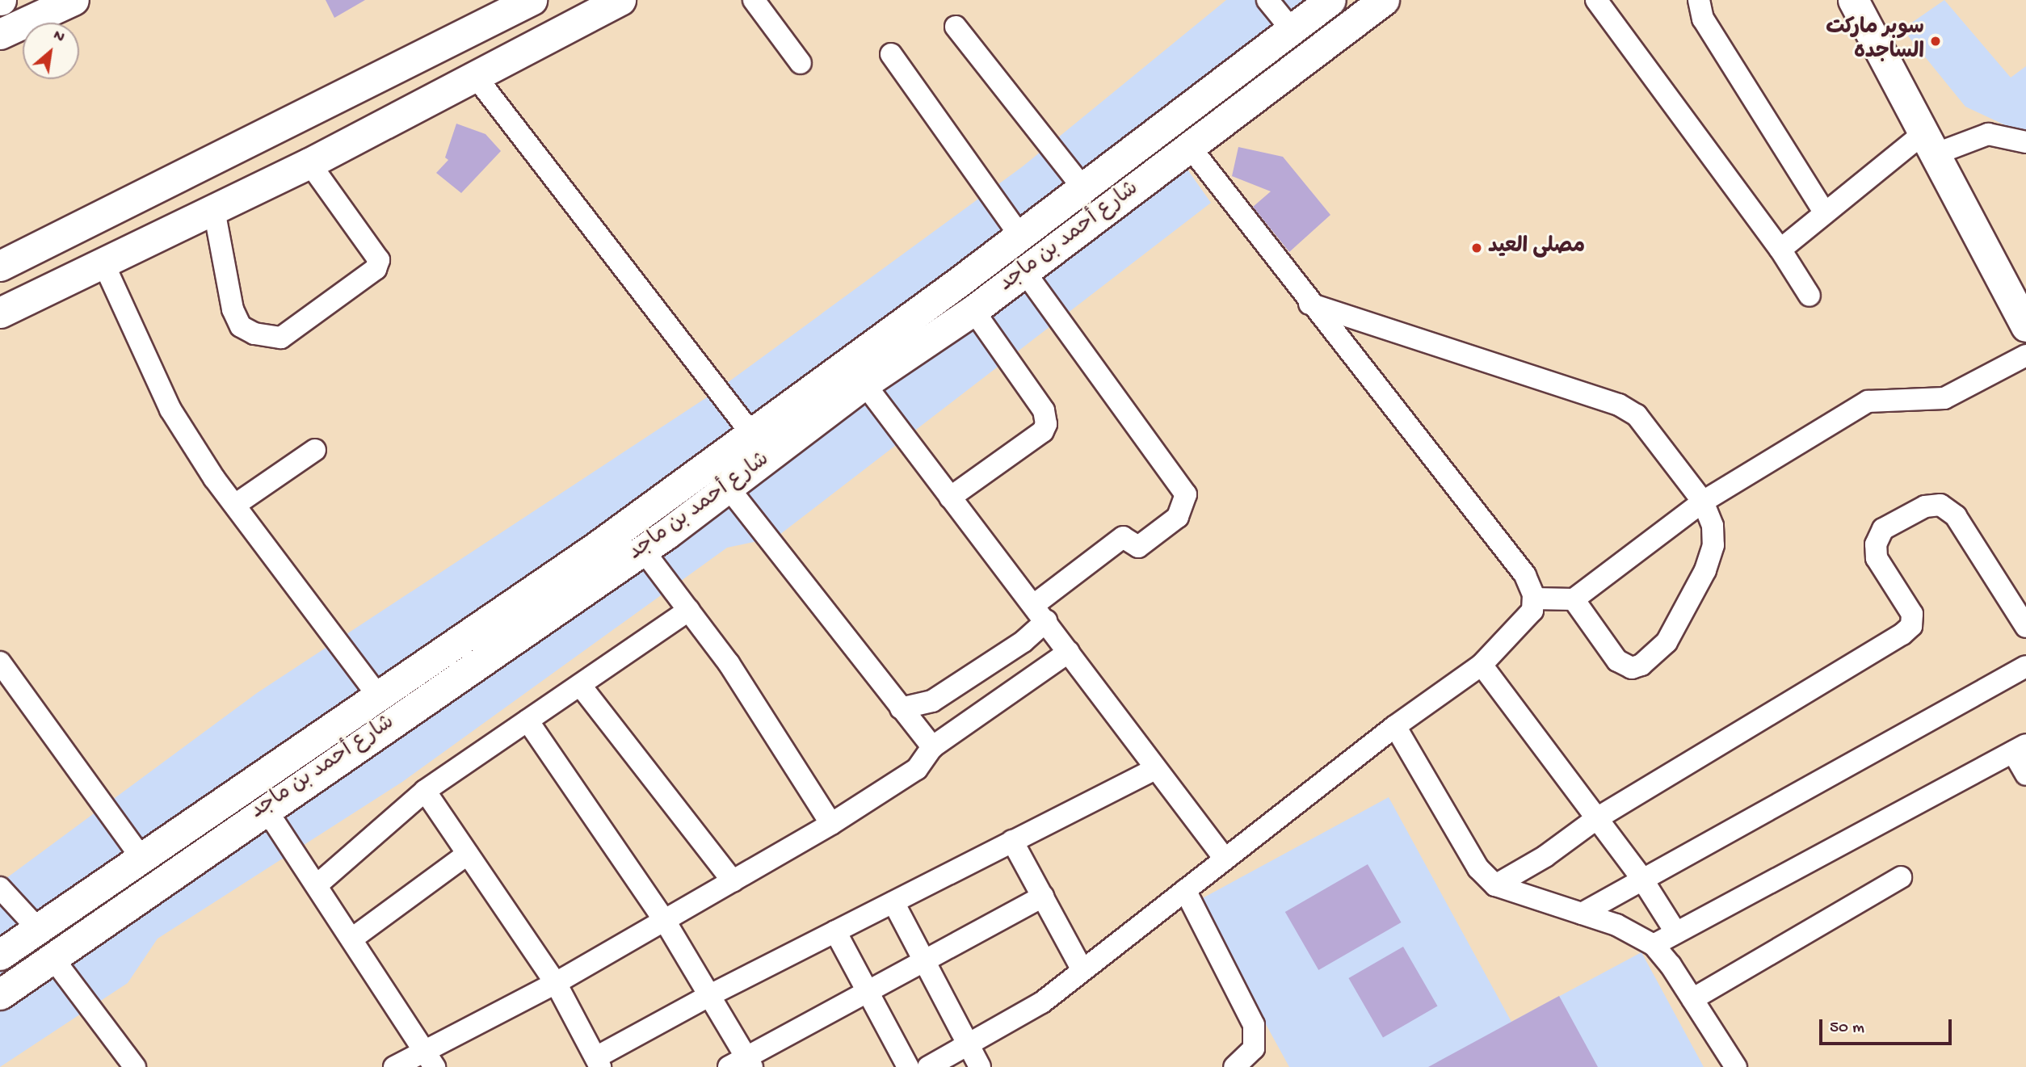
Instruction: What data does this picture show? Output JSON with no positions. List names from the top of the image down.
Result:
{
  "streets": {
    "main road": ["شارع أحمد بن ماجد"]
  },
  "places": ["سوبر ماركت الساجده", "مصلى العيد"],
  "scale_bar": "50 m",
  "north": "top right"
}
